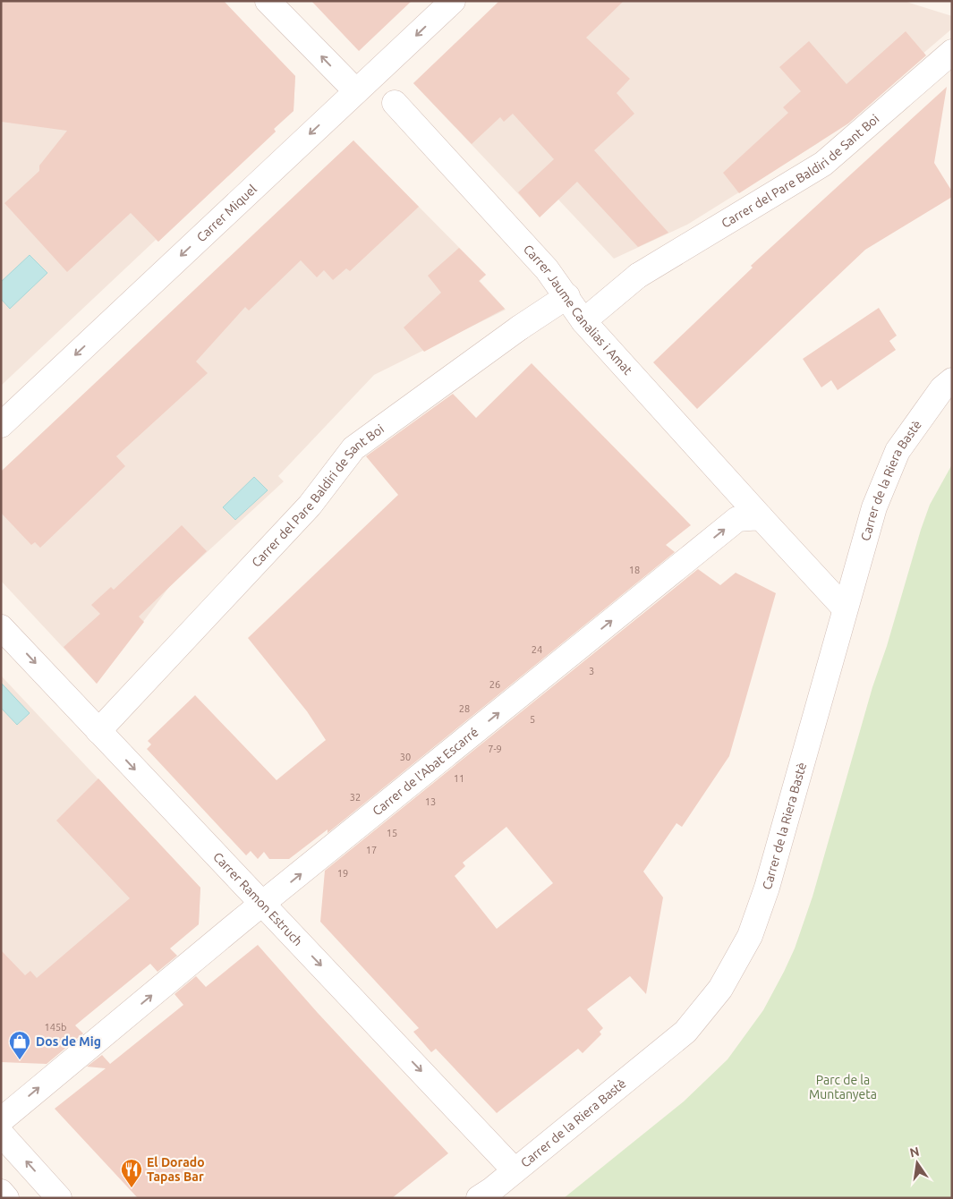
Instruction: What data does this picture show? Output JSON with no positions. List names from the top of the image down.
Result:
{
  "streets": {
    "street": [
      "Carrer del Pare Baldiri de Sant Boi",
      "Carrer Miquel",
      "Carrer Jaume Canalias i Amat",
      "Carrer de la Riera Bastè",
      "Carrer de l'Abat Escarré",
      "Carrer Ramon Estruch"
    ]
  },
  "crossings": [
    ["Carrer del Pare Baldiri de Sant Boi", "Carrer Jaume Canalias i Amat"],
    ["Carrer del Pare Baldiri de Sant Boi", "Carrer Ramon Estruch"],
    ["Carrer Jaume Canalias i Amat", "Carrer de l'Abat Escarré"],
    ["Carrer de la Riera Bastè", "Carrer Ramon Estruch"],
    ["Carrer de l'Abat Escarré", "Carrer Ramon Estruch"]
  ],
  "one_way": ["Carrer Miquel", "Carrer de l'Abat Escarré", "Carrer Ramon Estruch"],
  "parks": ["Parc de la Muntanyeta"],
  "places": {
    "shop": ["Dos de Mig"],
    "restaurant": ["El Dorado Tapas Bar"]
  },
  "house_numbers": [
    "18",
    "24",
    "3",
    "26",
    "28",
    "5",
    "7-9",
    "30",
    "11",
    "32",
    "13",
    "15",
    "17",
    "19",
    "145b"
  ],
  "north": "top"
}
